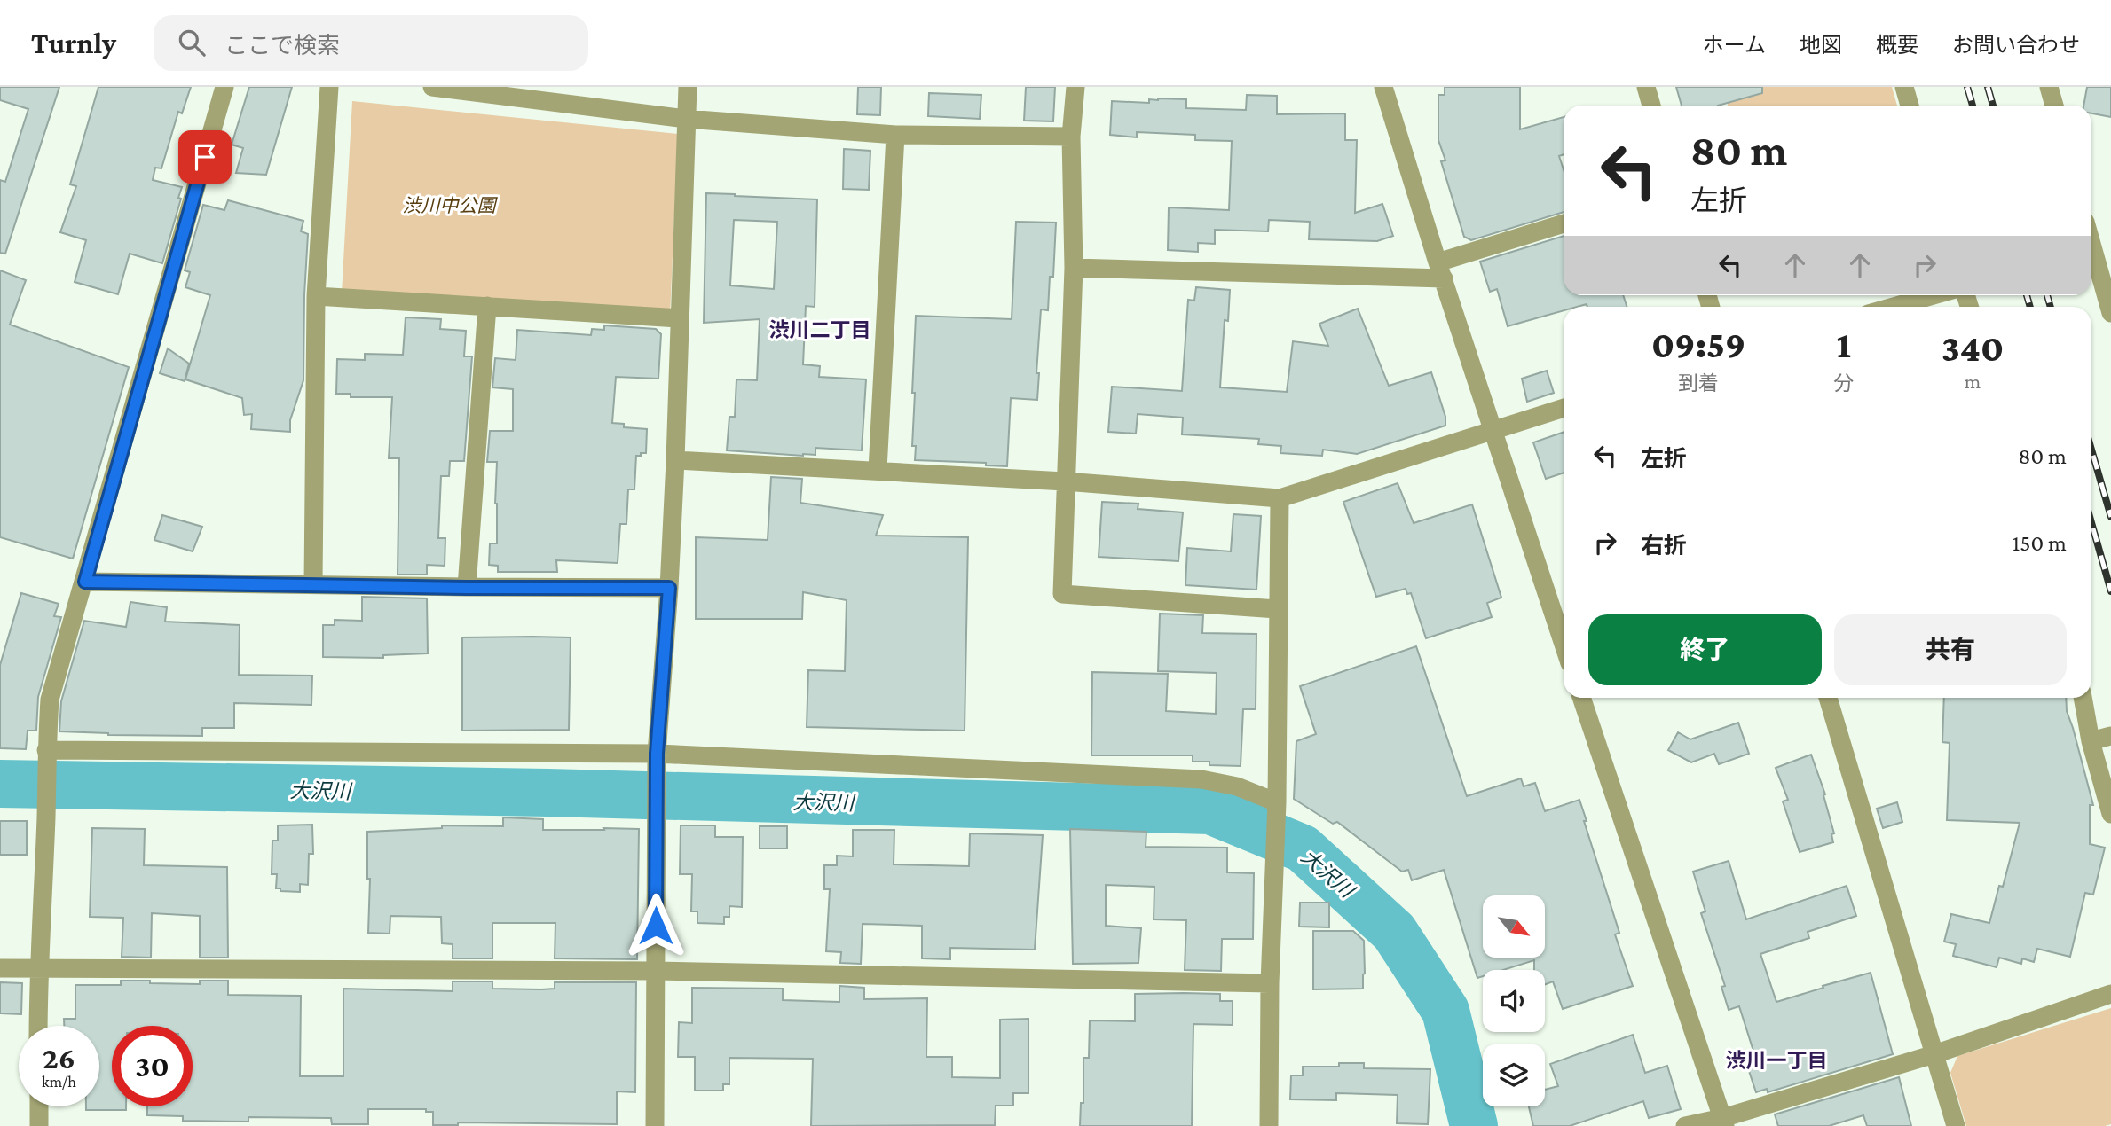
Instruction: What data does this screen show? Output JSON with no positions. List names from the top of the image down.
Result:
{
  "districts": ["渋川二丁目", "渋川一丁目"],
  "water": ["大沢川"],
  "parks": ["渋川中公園"],
  "north": "bottom right",
  "page": {
    "header": "Turnly",
    "search": "ここで検索",
    "nav": [
      "ホーム",
      "地図",
      "概要",
      "お問い合わせ"
    ],
    "turn": ["80 m", "左折"],
    "eta": [
      "09:59",
      "到着",
      "1",
      "分",
      "340",
      "m"
    ],
    "list": [
      {
        "name": "左折",
        "value": "80 m"
      },
      {
        "name": "右折",
        "value": "150 m"
      }
    ],
    "buttons": ["終了", "共有"],
    "speed": "26 km/h",
    "limit": "30"
  }
}
